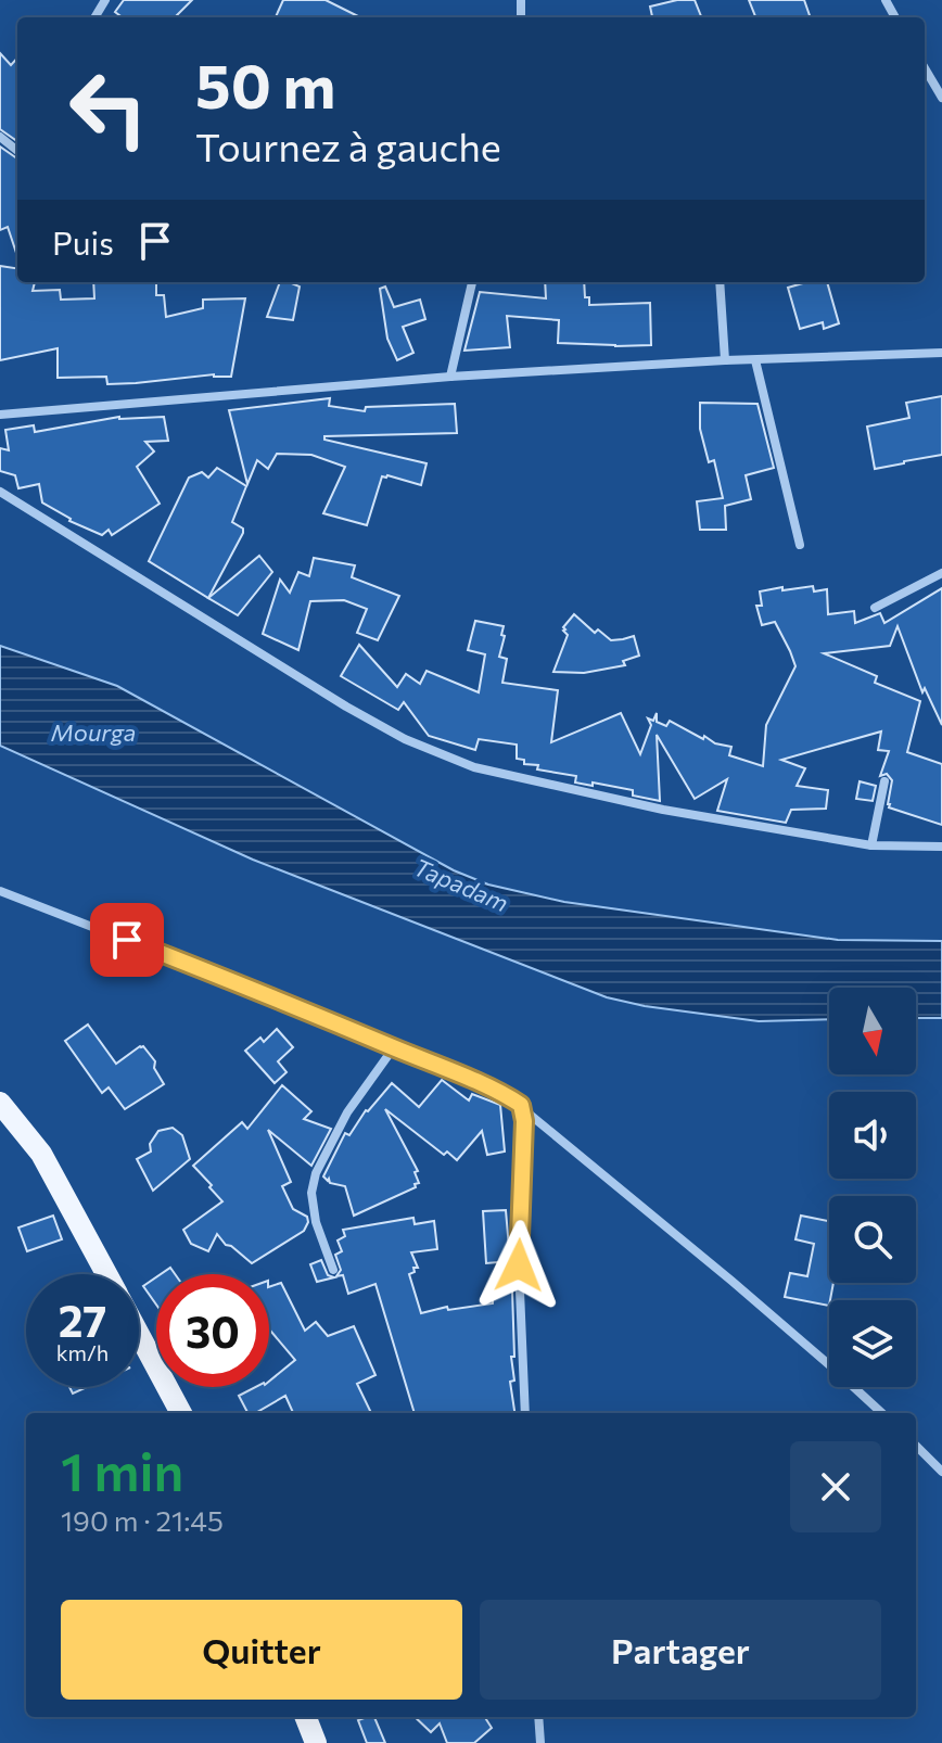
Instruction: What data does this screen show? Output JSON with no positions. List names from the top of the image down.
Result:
{
  "water": ["Mourga", "Tapadam"],
  "north": "bottom",
  "page": {
    "turn": ["50 m", "Tournez à gauche"],
    "then": "Puis",
    "speed": "27 km/h",
    "limit": "30",
    "heading": ["1 min", "190 m · 21:45"],
    "buttons": ["Quitter", "Partager"]
  }
}
